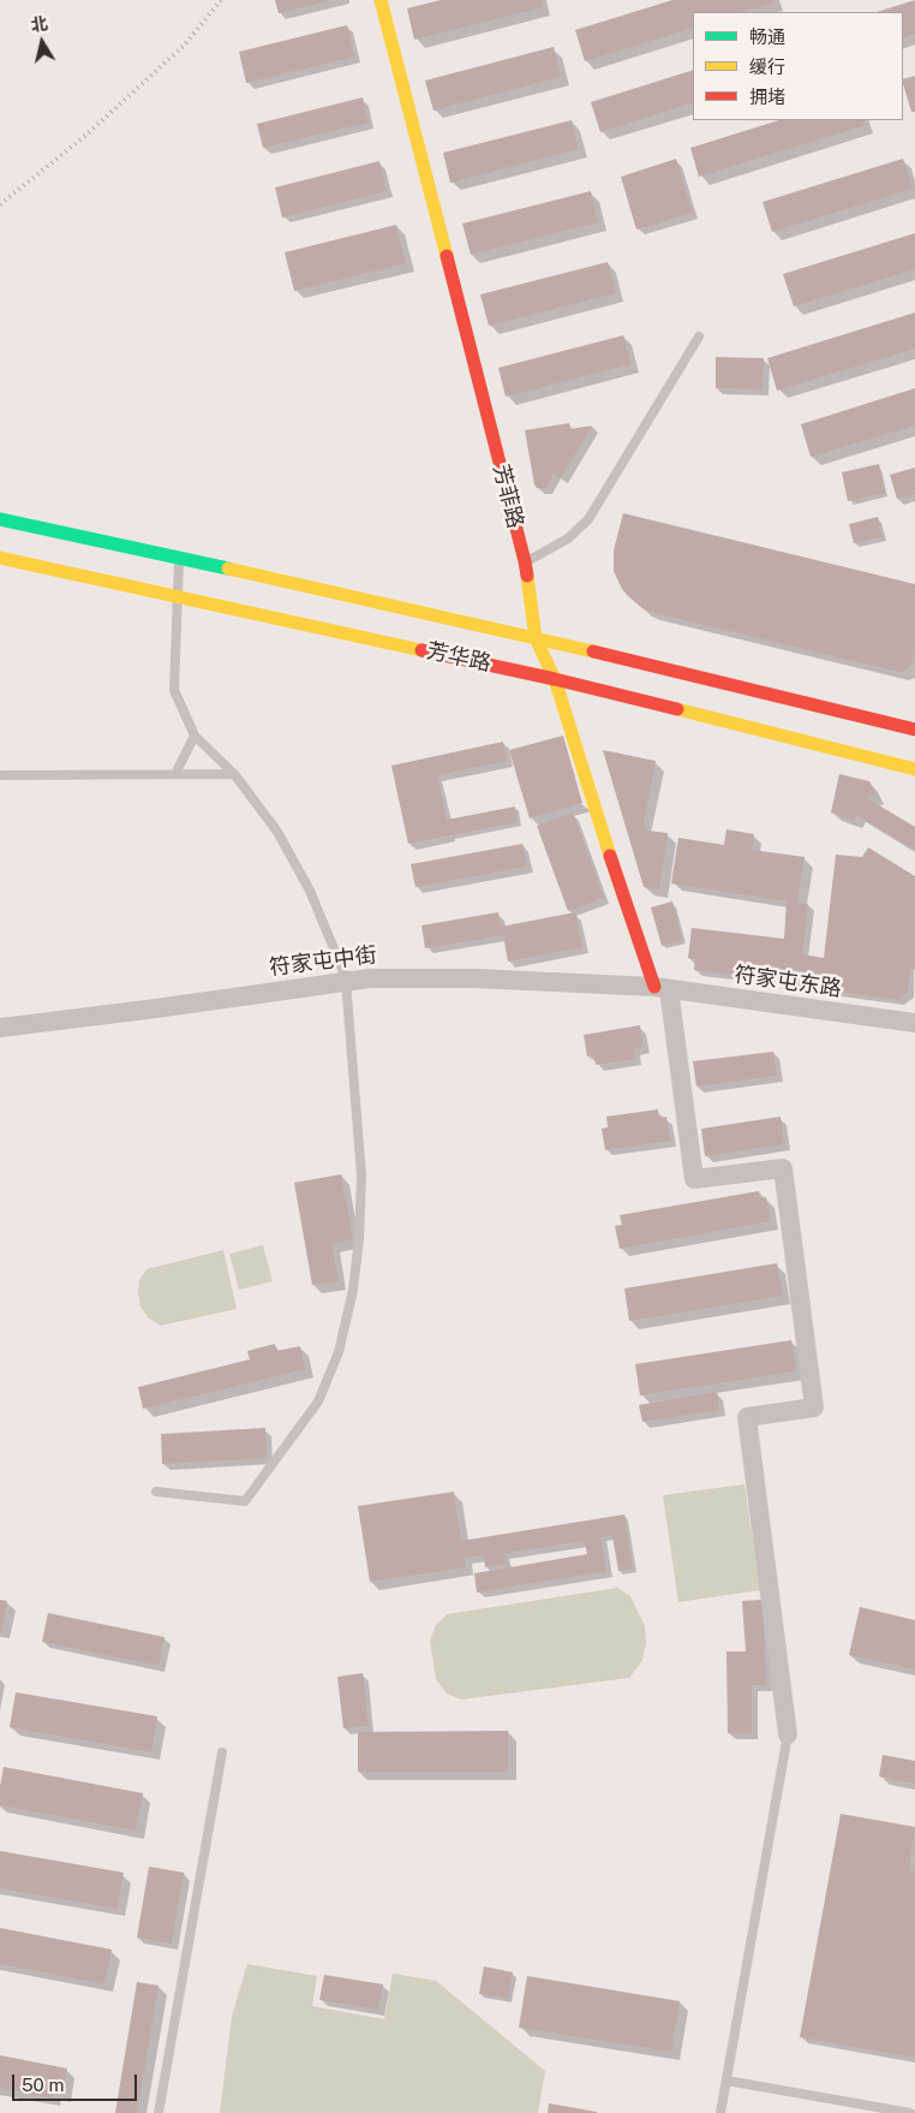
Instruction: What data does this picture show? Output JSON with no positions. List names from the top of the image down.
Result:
{
  "streets": {
    "main road": ["芳菲路", "芳华路"],
    "street": ["符家屯中街", "符家屯东路"]
  },
  "crossings": [
    ["芳菲路", "芳华路"],
    ["芳菲路", "符家屯中街"],
    ["芳菲路", "符家屯东路"],
    ["符家屯中街", "符家屯东路"]
  ],
  "legend": ["畅通", "缓行", "拥堵"],
  "scale_bar": "50 m",
  "north": "top"
}
